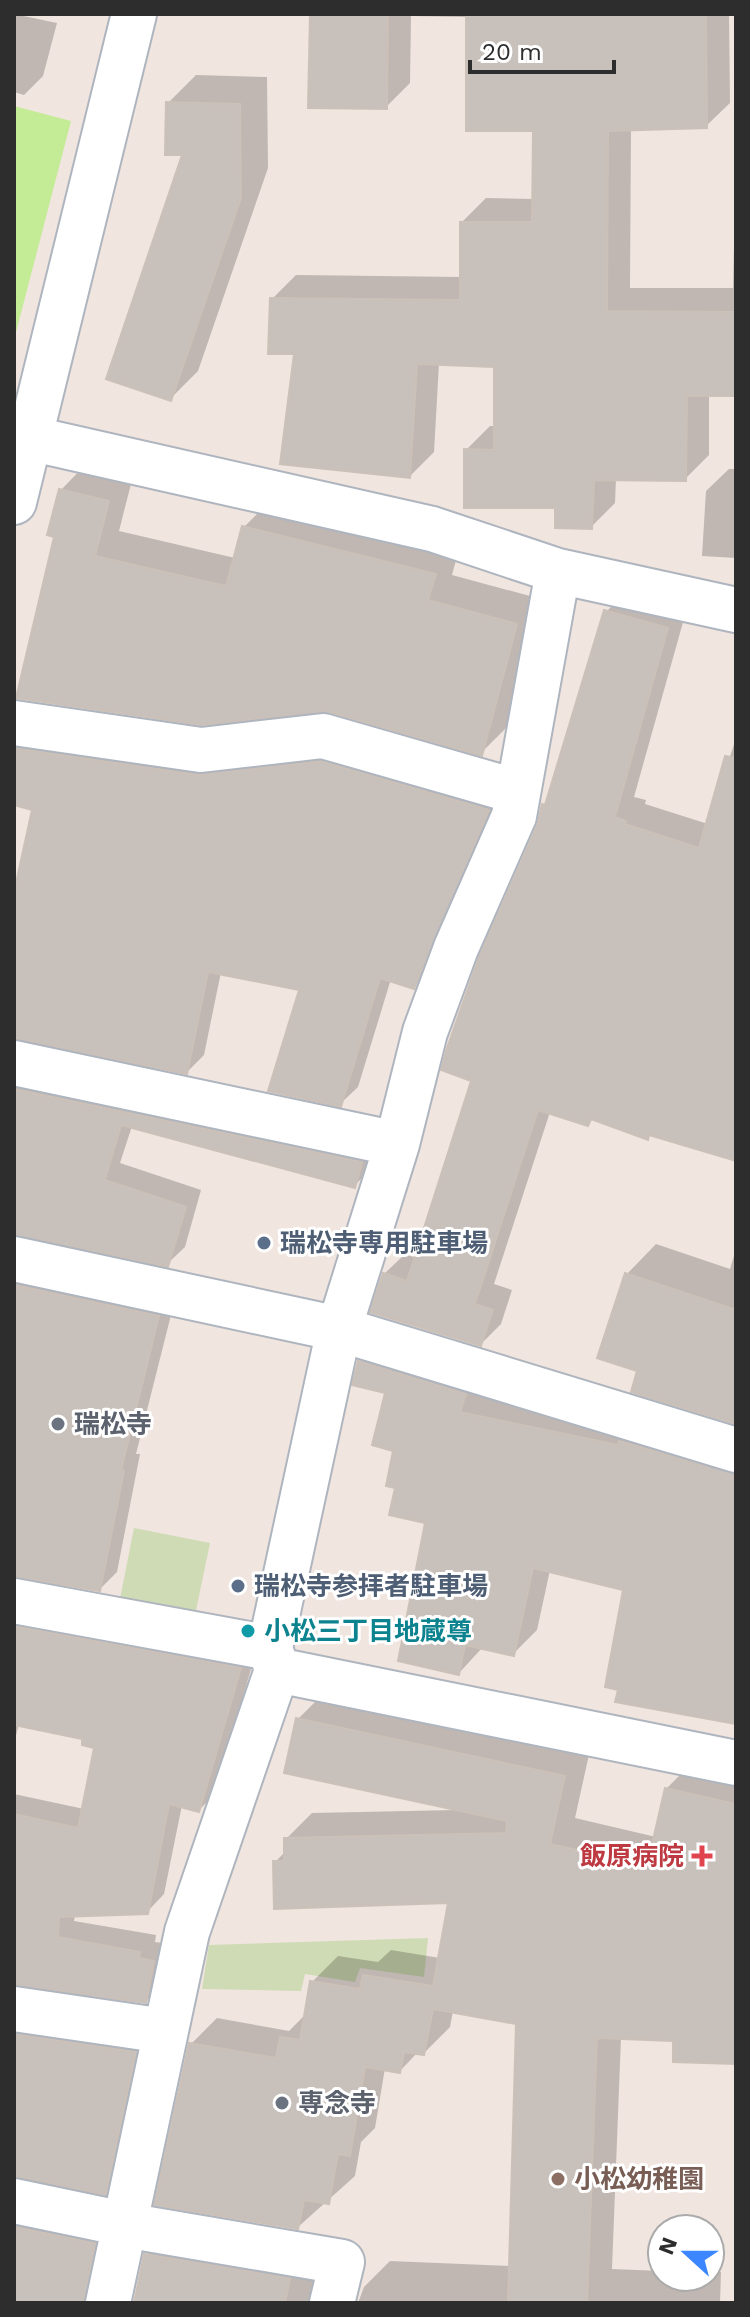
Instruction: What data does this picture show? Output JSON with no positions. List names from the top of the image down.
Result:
{
  "places": {
    "other": [
      "瑞松寺専用駐車場",
      "瑞松寺",
      "瑞松寺参拝者駐車場",
      "小松三丁目地蔵尊",
      "専念寺",
      "小松幼稚園"
    ],
    "health": ["飯原病院"]
  },
  "scale_bar": "20 m",
  "north": "left"
}
